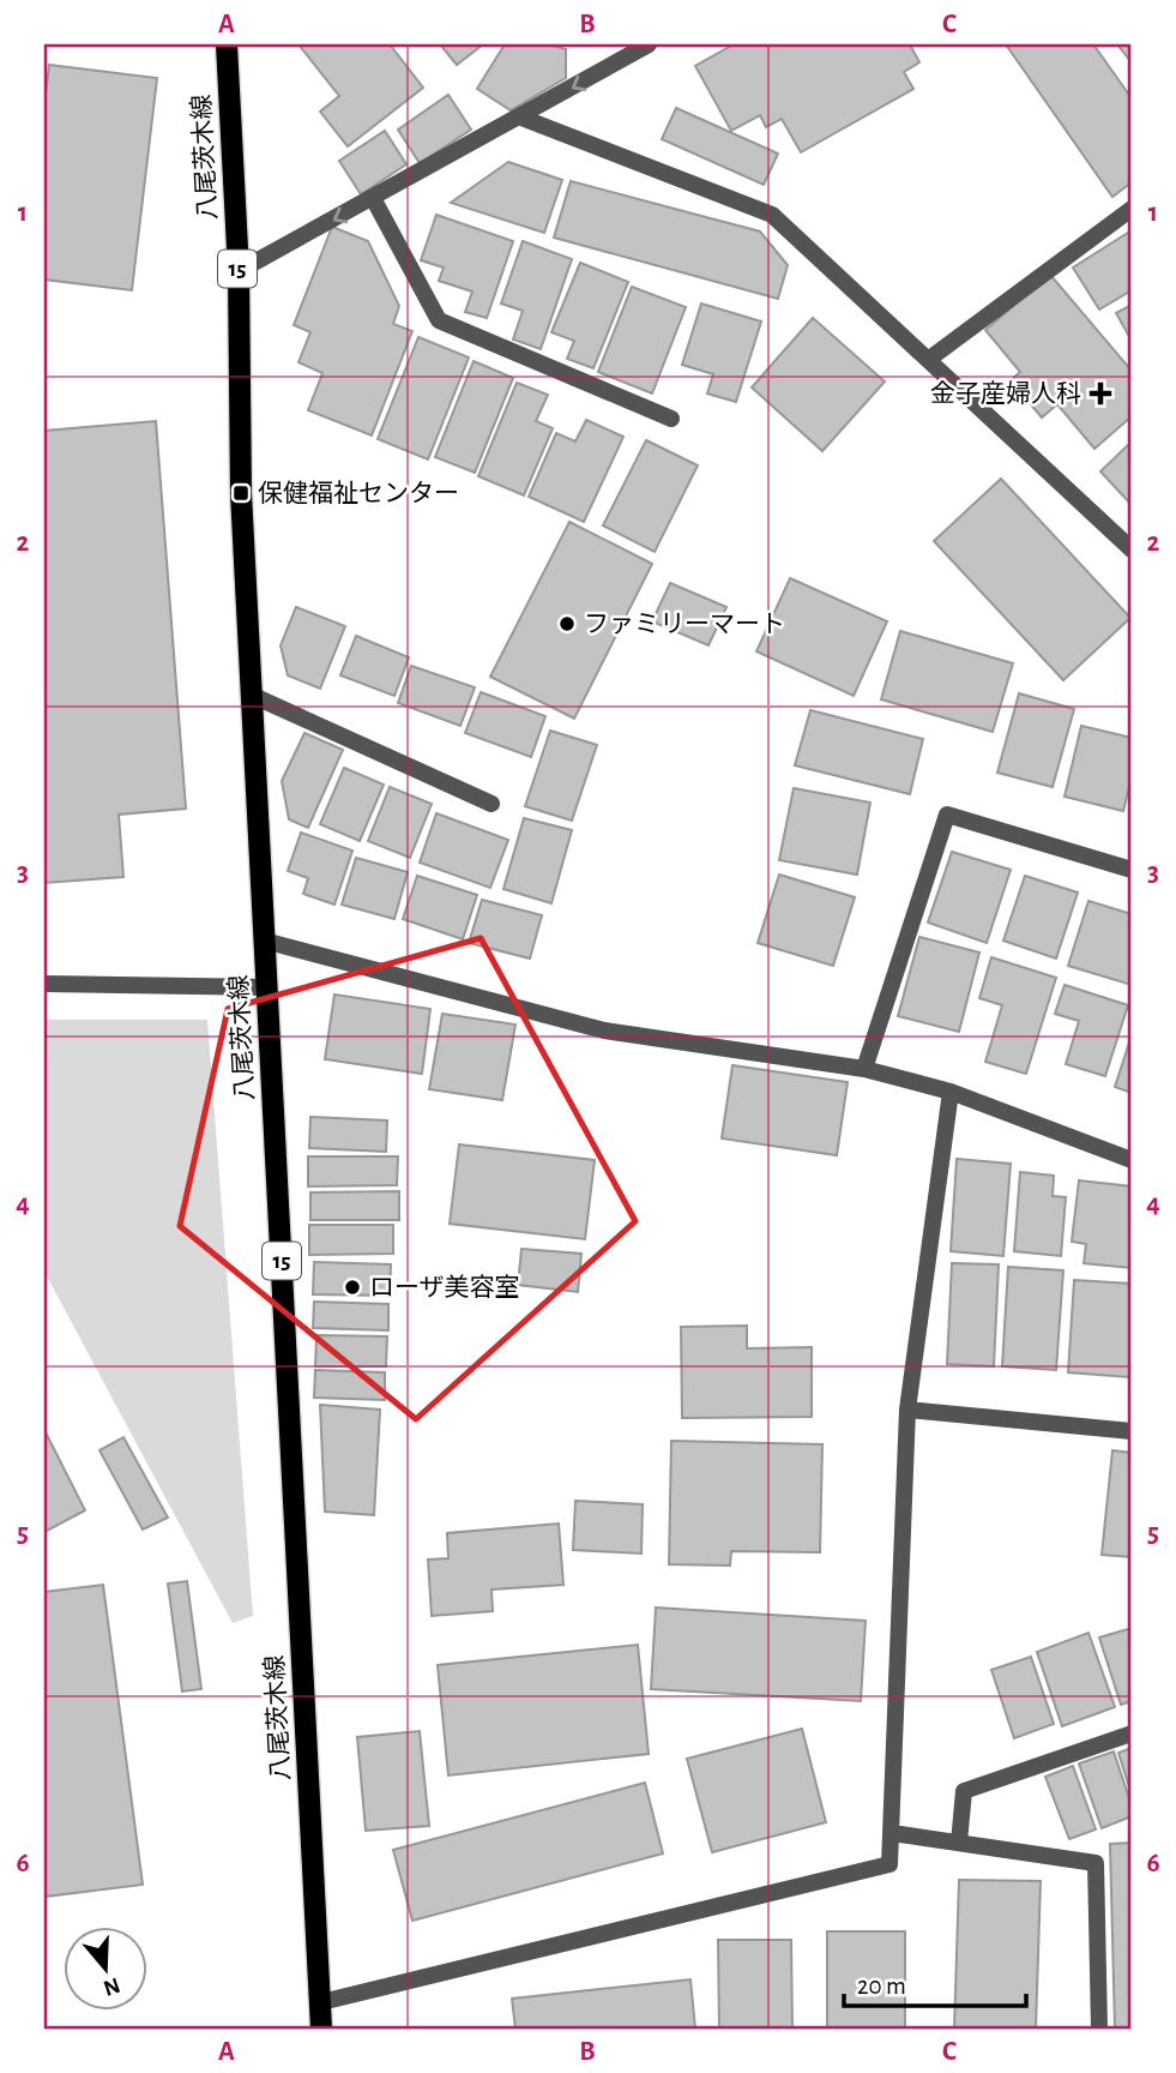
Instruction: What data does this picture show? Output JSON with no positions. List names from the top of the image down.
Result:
{
  "streets": {
    "main road": ["八尾茨木線", "15"]
  },
  "places": {
    "health": ["金子産婦人科"],
    "transit": ["保健福祉センター"],
    "other": ["ファミリーマート", "ローザ美容室"]
  },
  "scale_bar": "20 m",
  "north": "bottom",
  "grid": {
    "columns": ["A", "B", "C"],
    "rows": [
      "1",
      "2",
      "3",
      "4",
      "5",
      "6"
    ]
  }
}
